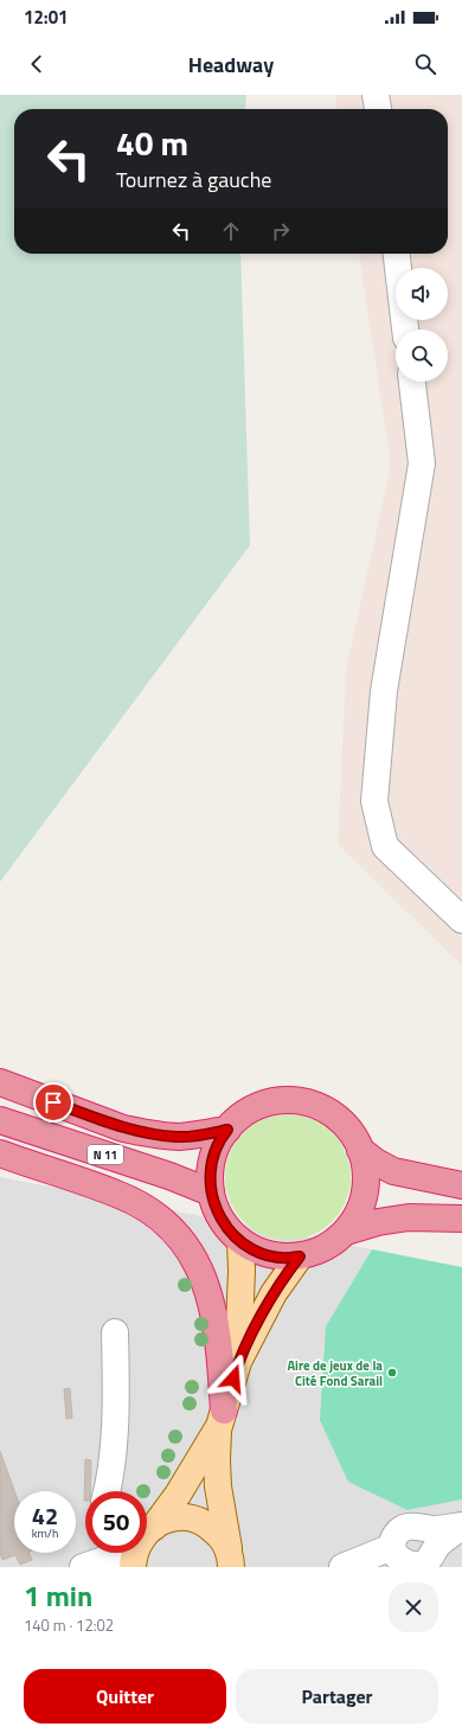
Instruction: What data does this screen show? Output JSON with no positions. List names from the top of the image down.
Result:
{
  "streets": {
    "highway": ["N 11"]
  },
  "places": ["Aire de jeux de la Cité Fond Sarail"],
  "page": {
    "status": "12:01",
    "header": "Headway",
    "turn": ["40 m", "Tournez à gauche"],
    "speed": "42 km/h",
    "limit": "50",
    "heading": ["1 min", "140 m · 12:02"],
    "buttons": ["Quitter", "Partager"]
  }
}
